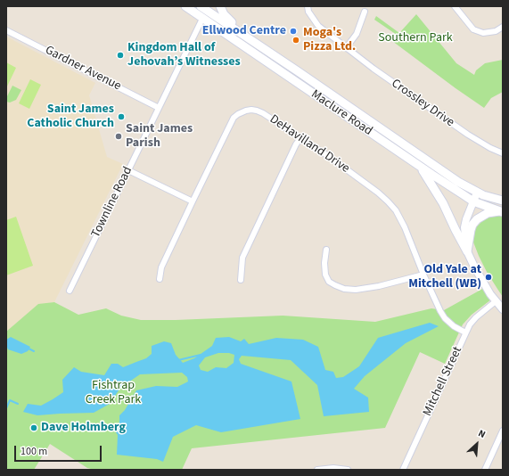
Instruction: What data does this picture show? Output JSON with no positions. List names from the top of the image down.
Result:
{
  "streets": {
    "main road": ["Maclure Road"],
    "street": [
      "Gardner Avenue",
      "Crossley Drive",
      "DeHavilland Drive",
      "Townline Road",
      "Mitchell Street"
    ]
  },
  "crossings": [
    ["Gardner Avenue", "Townline Road"],
    ["Maclure Road", "Townline Road"],
    ["DeHavilland Drive", "Mitchell Street"]
  ],
  "parks": ["Southern Park", "Fishtrap Creek Park"],
  "places": [
    "Ellwood Centre",
    "Moga's Pizza Ltd.",
    "Kingdom Hall of Jehovah’s Witnesses",
    "Saint James Catholic Church",
    "Saint James Parish",
    "Old Yale at Mitchell (WB)",
    "Dave Holmberg"
  ],
  "scale_bar": "100 m",
  "north": "top right"
}
